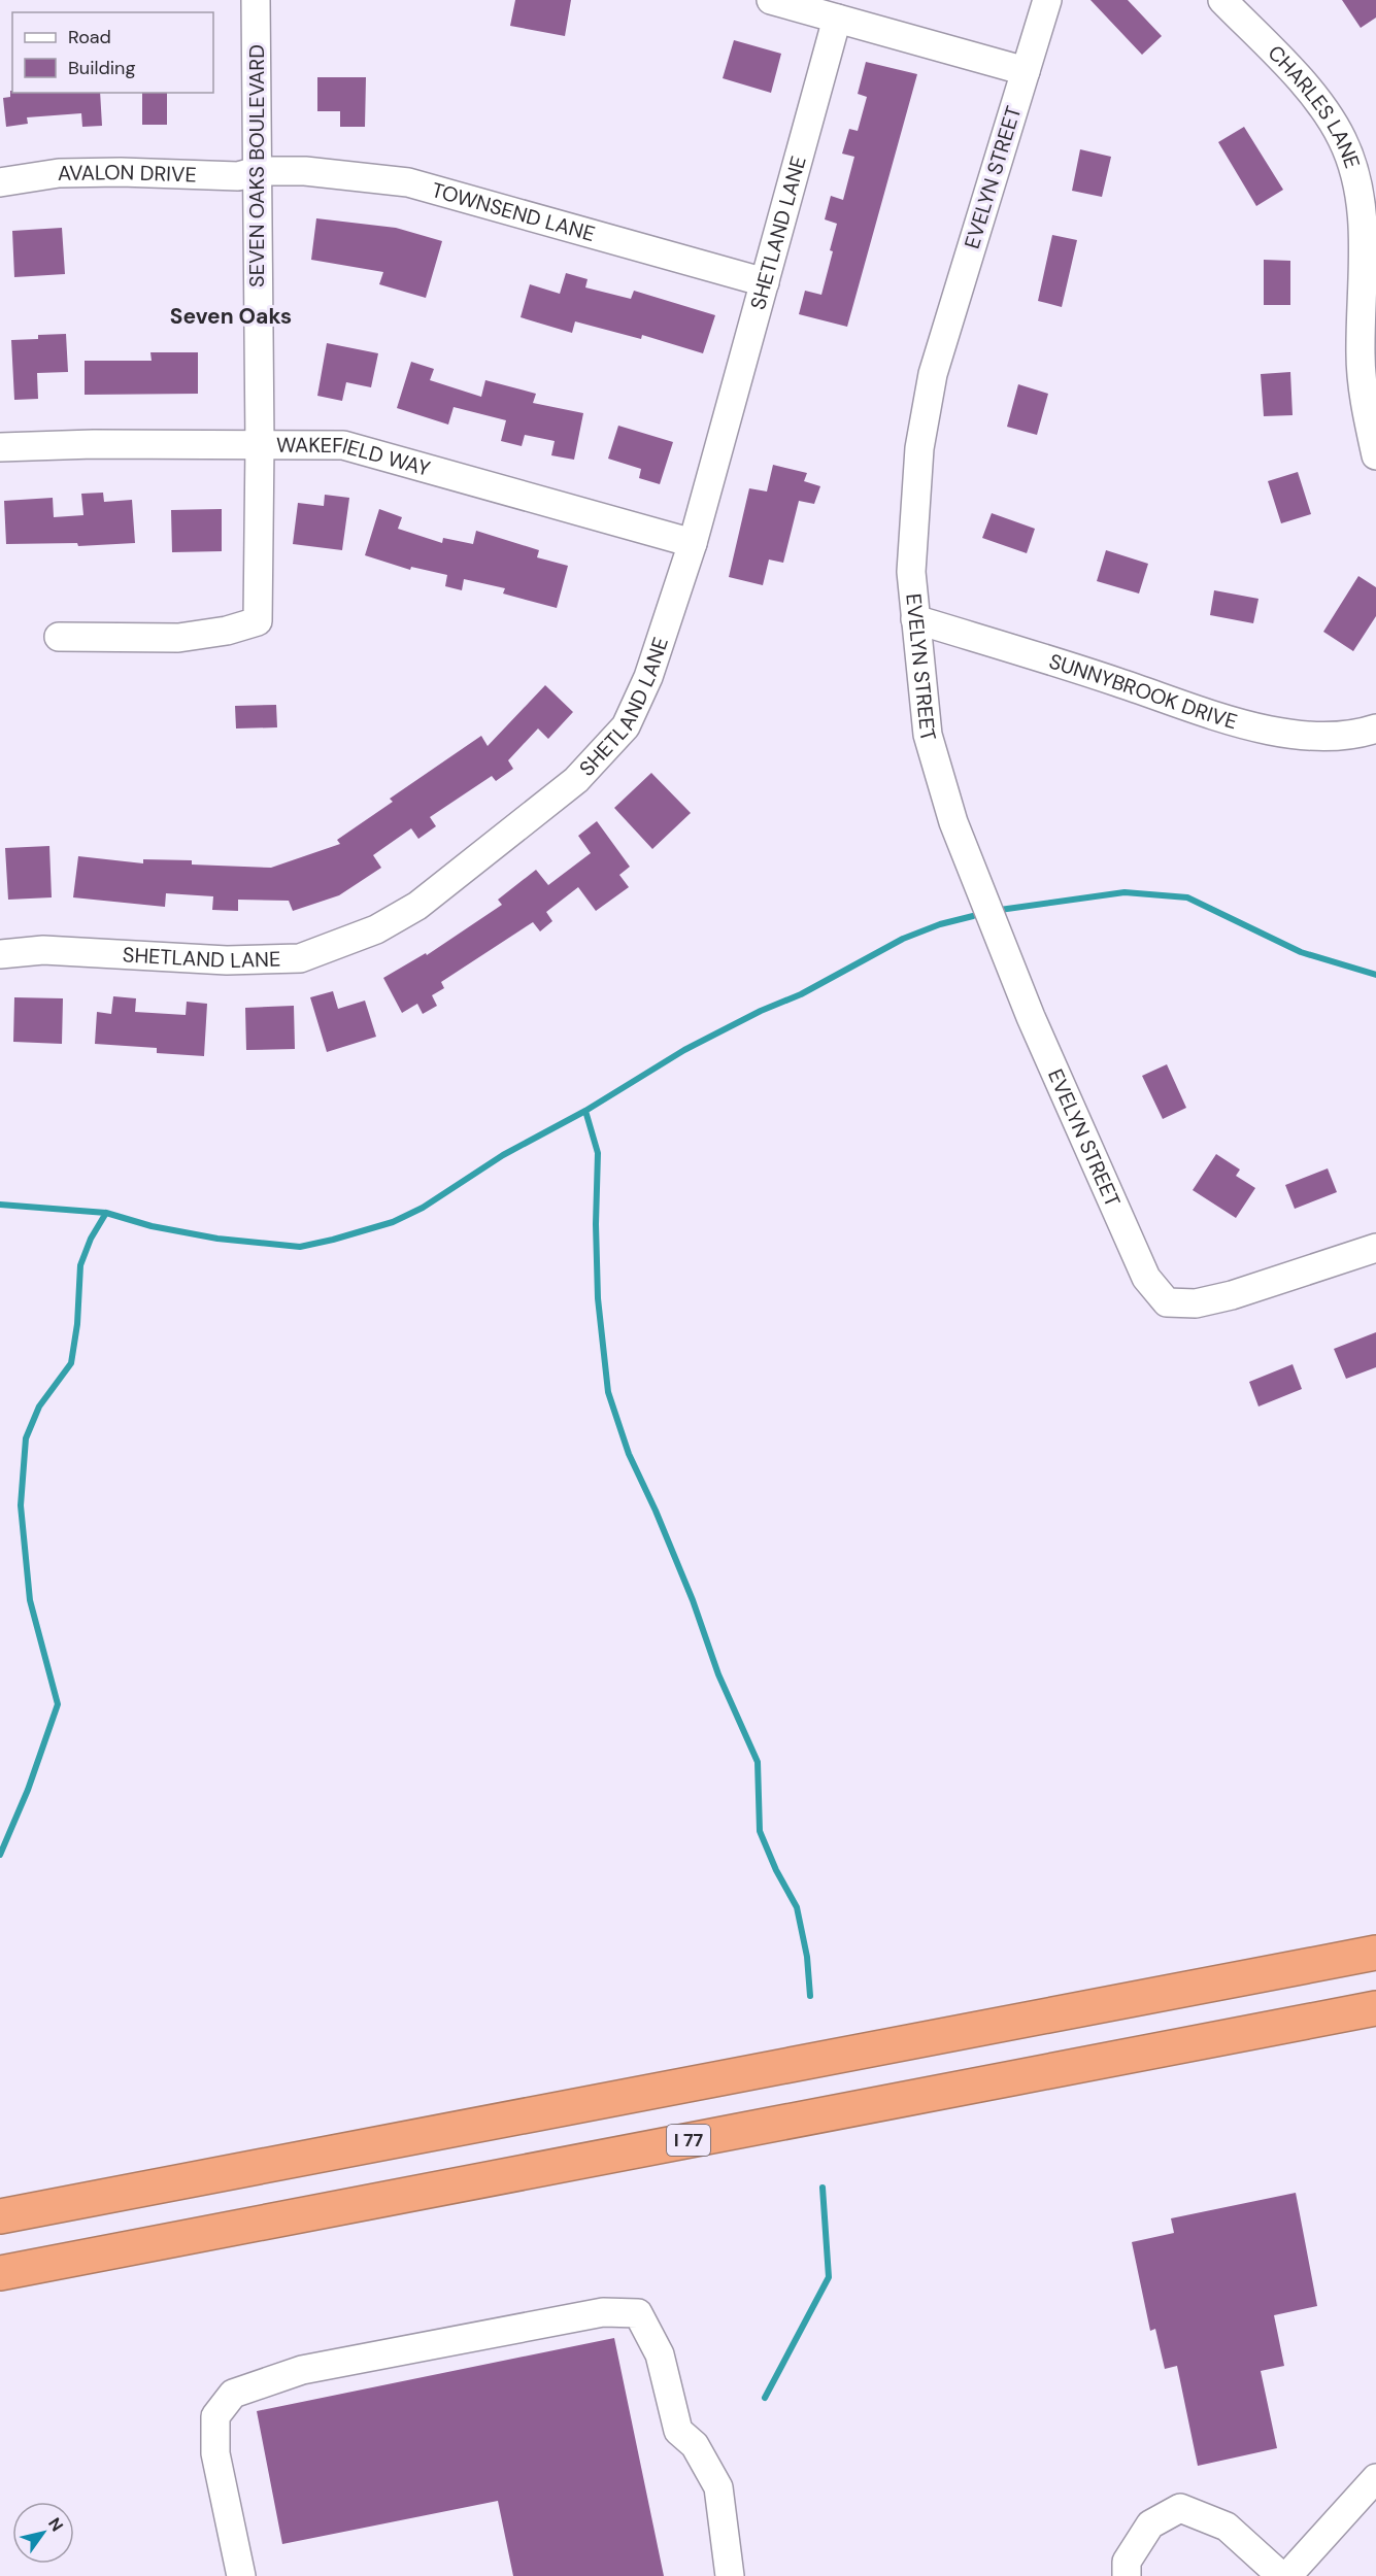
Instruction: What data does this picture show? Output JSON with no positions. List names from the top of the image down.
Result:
{
  "streets": {
    "highway": ["I 77"],
    "street": [
      "CHARLES LANE",
      "SEVEN OAKS BOULEVARD",
      "AVALON DRIVE",
      "EVELYN STREET",
      "TOWNSEND LANE",
      "SHETLAND LANE",
      "WAKEFIELD WAY",
      "SUNNYBROOK DRIVE"
    ]
  },
  "crossings": [
    ["SEVEN OAKS BOULEVARD", "AVALON DRIVE"],
    ["SEVEN OAKS BOULEVARD", "TOWNSEND LANE"],
    ["SEVEN OAKS BOULEVARD", "WAKEFIELD WAY"],
    ["AVALON DRIVE", "TOWNSEND LANE"],
    ["EVELYN STREET", "SUNNYBROOK DRIVE"],
    ["TOWNSEND LANE", "SHETLAND LANE"],
    ["SHETLAND LANE", "WAKEFIELD WAY"]
  ],
  "districts": ["Seven Oaks"],
  "legend": ["Road", "Building"],
  "north": "top right"
}
